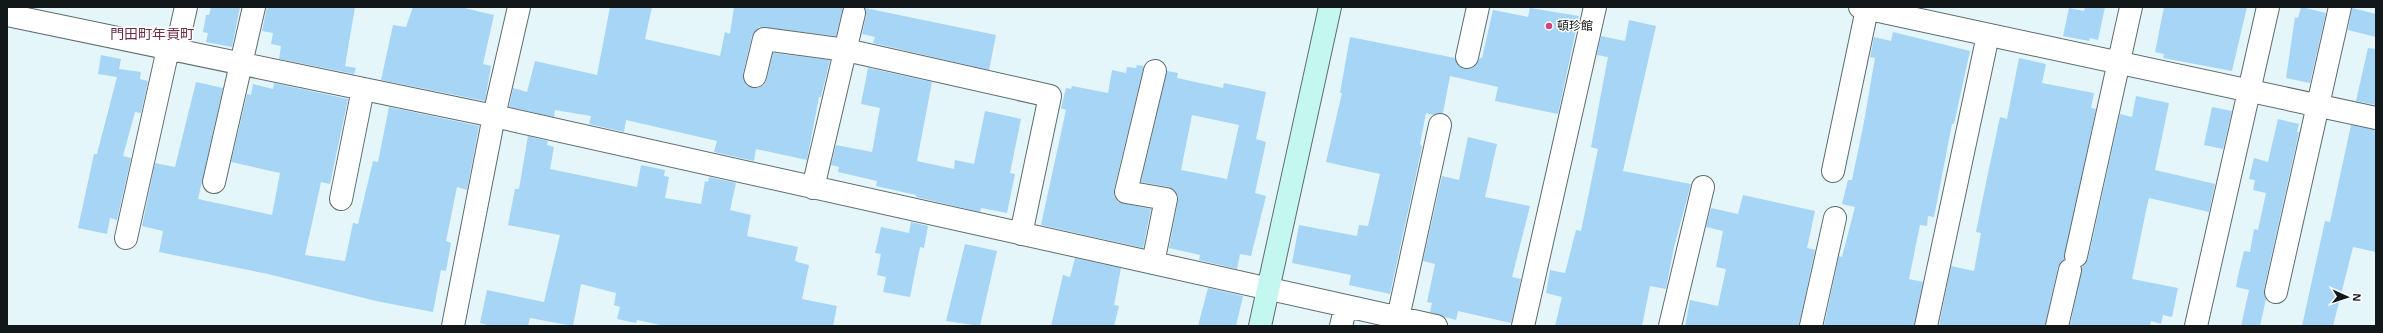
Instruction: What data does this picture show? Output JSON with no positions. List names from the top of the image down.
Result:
{
  "districts": ["門田町年貢町"],
  "places": ["頓珍館"],
  "north": "right"
}
